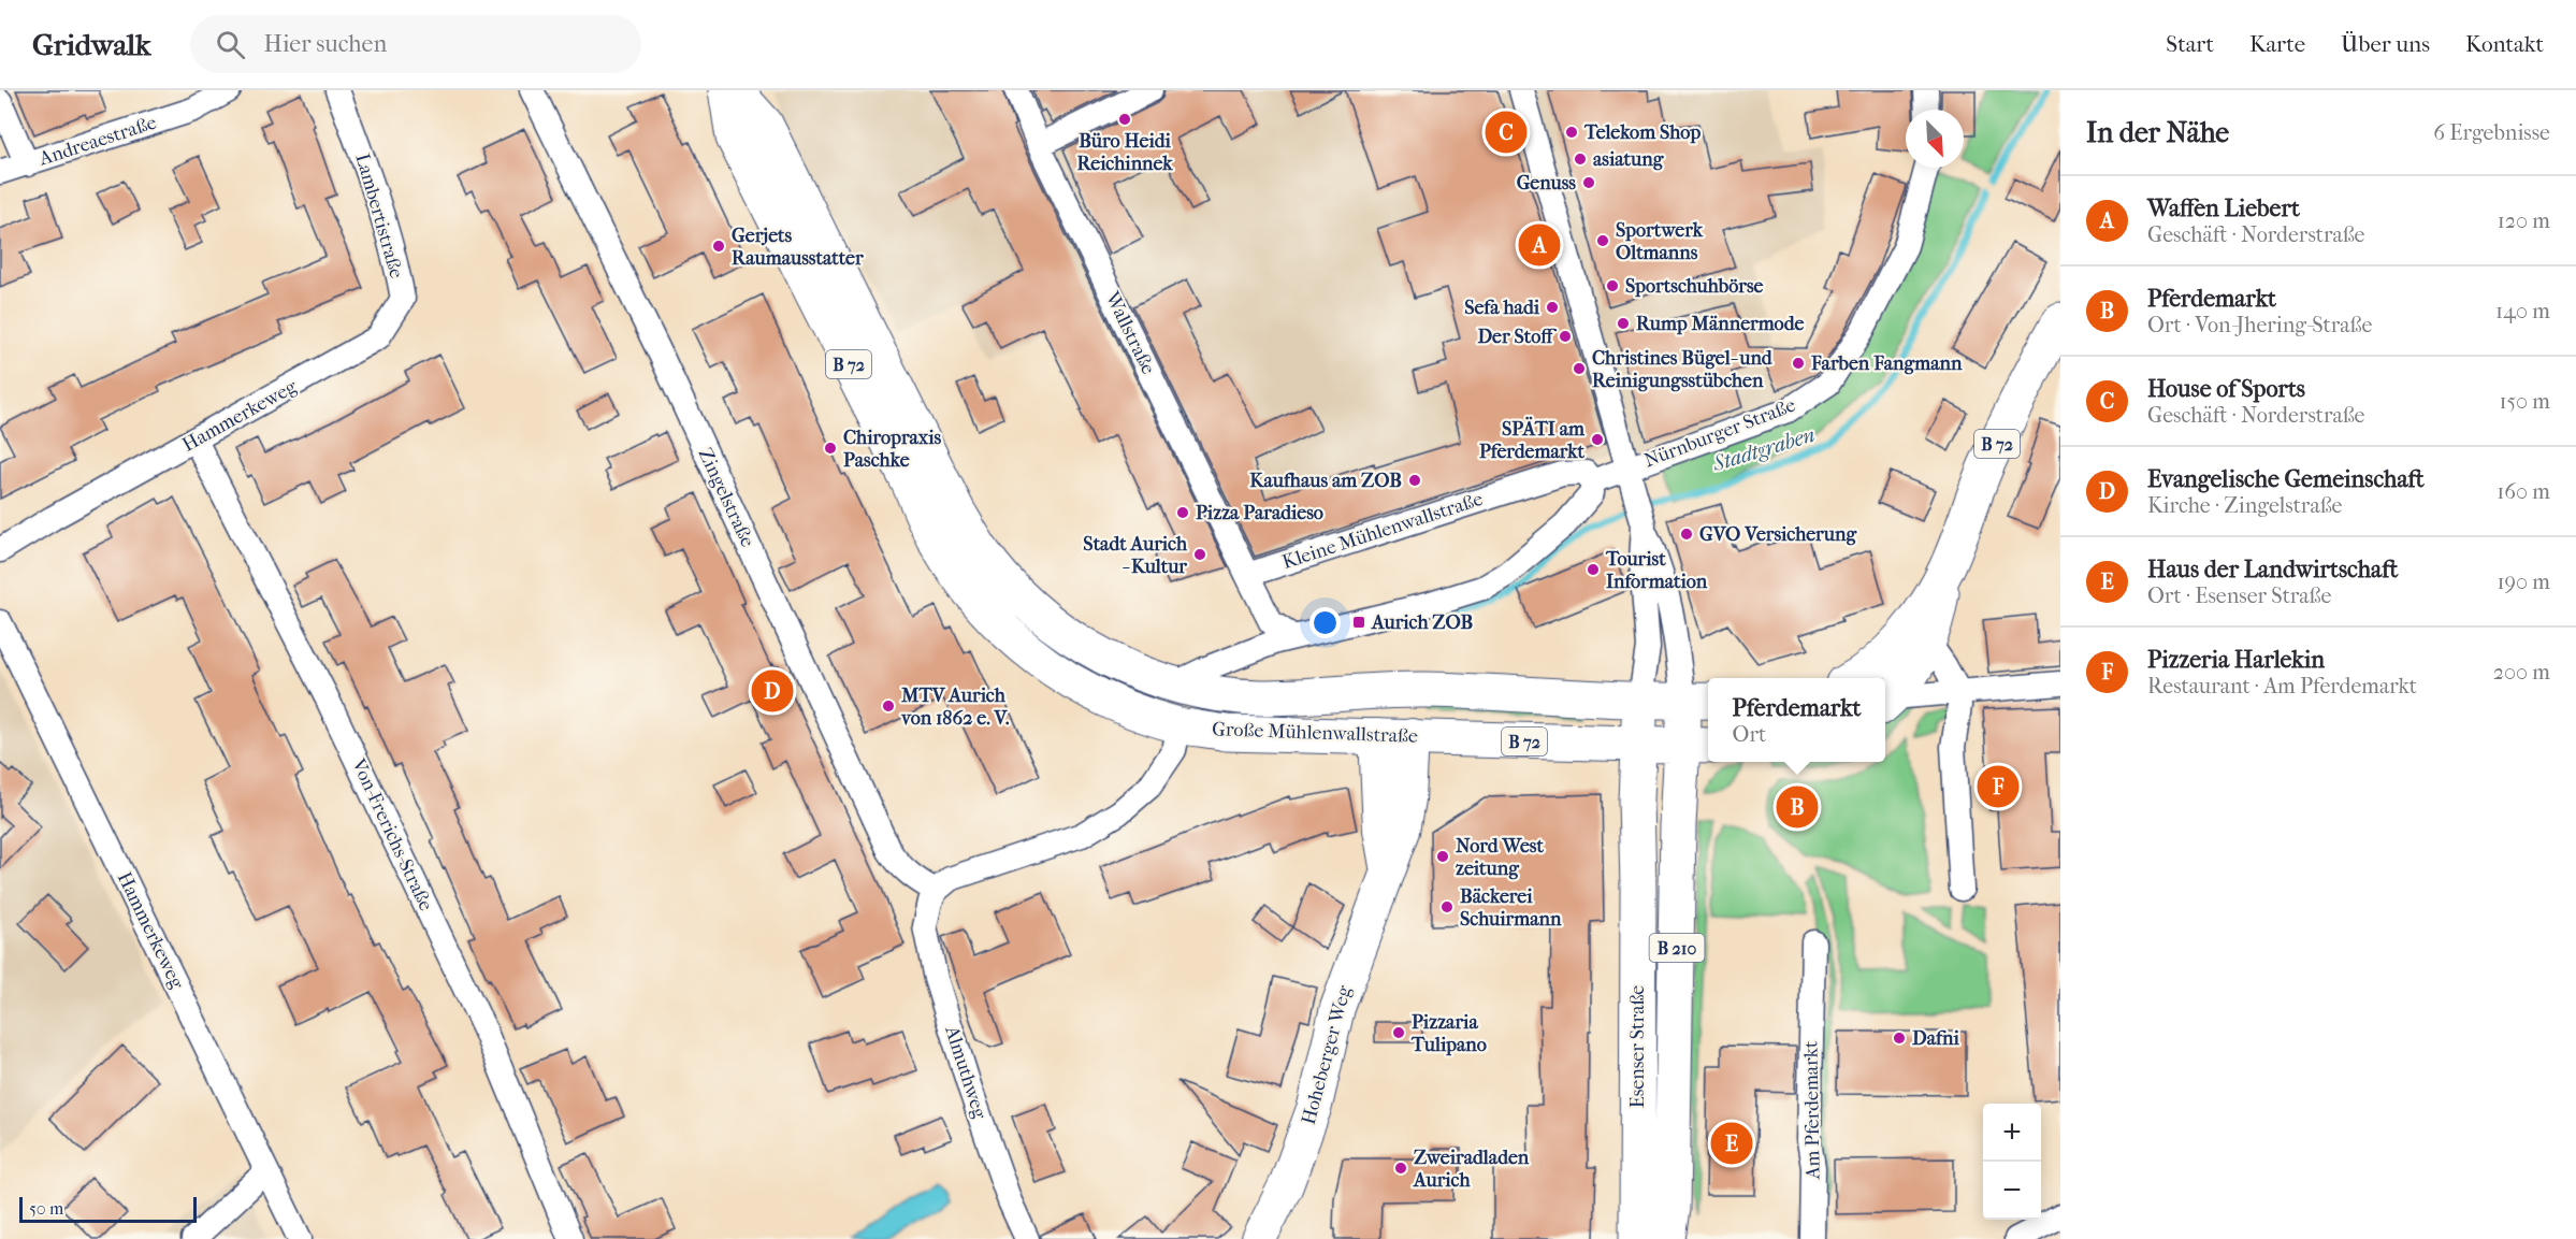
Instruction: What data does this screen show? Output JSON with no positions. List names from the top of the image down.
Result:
{
  "streets": {
    "main road": [
      "B 72",
      "Große Mühlenwallstraße",
      "B 210",
      "Esenser Straße",
      "Hoheberger Weg"
    ],
    "street": [
      "Andreaestraße",
      "Lambertistraße",
      "Wallstraße",
      "Hammerkeweg",
      "Nürnburger Straße",
      "Zingelstraße",
      "Kleine Mühlenwallstraße",
      "Von-Frerichs-Straße",
      "Almuthweg",
      "Am Pferdemarkt"
    ]
  },
  "crossings": [
    ["Lambertistraße", "Hammerkeweg"],
    ["Wallstraße", "Kleine Mühlenwallstraße"],
    ["Hammerkeweg", "Von-Frerichs-Straße"],
    ["Zingelstraße", "Almuthweg"],
    ["Große Mühlenwallstraße", "Esenser Straße"],
    ["Große Mühlenwallstraße", "Hoheberger Weg"]
  ],
  "water": ["Stadtgraben"],
  "places": {
    "other": [
      "Büro Heidi Reichinnek",
      "Telekom Shop",
      "asiatung",
      "Genuss",
      "Sportwerk Oltmanns",
      "Gerjets Raumausstatter",
      "Sportschuhbörse",
      "Sefa hadi",
      "Rump Männermode",
      "Der Stoff",
      "Farben Fangmann",
      "Christines Bügel- und Reinigungsstübchen",
      "SPÄTI am Pferdemarkt",
      "Chiropraxis Paschke",
      "Kaufhaus am ZOB",
      "Pizza Paradieso",
      "GVO Versicherung",
      "Stadt Aurich - Kultur",
      "Tourist Information",
      "MTV Aurich von 1862 e. V.",
      "Nord West zeitung",
      "Bäckerei Schuirmann",
      "Pizzaria Tulipano",
      "Dafni",
      "Zweiradladen Aurich"
    ],
    "transit": ["Aurich ZOB"]
  },
  "scale_bar": "50 m",
  "north": "bottom right",
  "page": {
    "header": "Gridwalk",
    "search": "Hier suchen",
    "nav": [
      "Start",
      "Karte",
      "Über uns",
      "Kontakt"
    ],
    "heading": ["In der Nähe", "6 Ergebnisse"],
    "pins": [
      "C",
      "A",
      "D",
      "F",
      "B",
      "E"
    ],
    "list": [
      {
        "mark": "A",
        "name": "Waffen Liebert",
        "note": "Geschäft · Norderstraße",
        "value": "120 m"
      },
      {
        "mark": "B",
        "name": "Pferdemarkt",
        "note": "Ort · Von-Jhering-Straße",
        "value": "140 m"
      },
      {
        "mark": "C",
        "name": "House of Sports",
        "note": "Geschäft · Norderstraße",
        "value": "150 m"
      },
      {
        "mark": "D",
        "name": "Evangelische Gemeinschaft",
        "note": "Kirche · Zingelstraße",
        "value": "160 m"
      },
      {
        "mark": "E",
        "name": "Haus der Landwirtschaft",
        "note": "Ort · Esenser Straße",
        "value": "190 m"
      },
      {
        "mark": "F",
        "name": "Pizzeria Harlekin",
        "note": "Restaurant · Am Pferdemarkt",
        "value": "200 m"
      }
    ],
    "popup": ["Pferdemarkt", "Ort"],
    "map_buttons": ["+", "−"],
    "scale": "50 m"
  }
}
